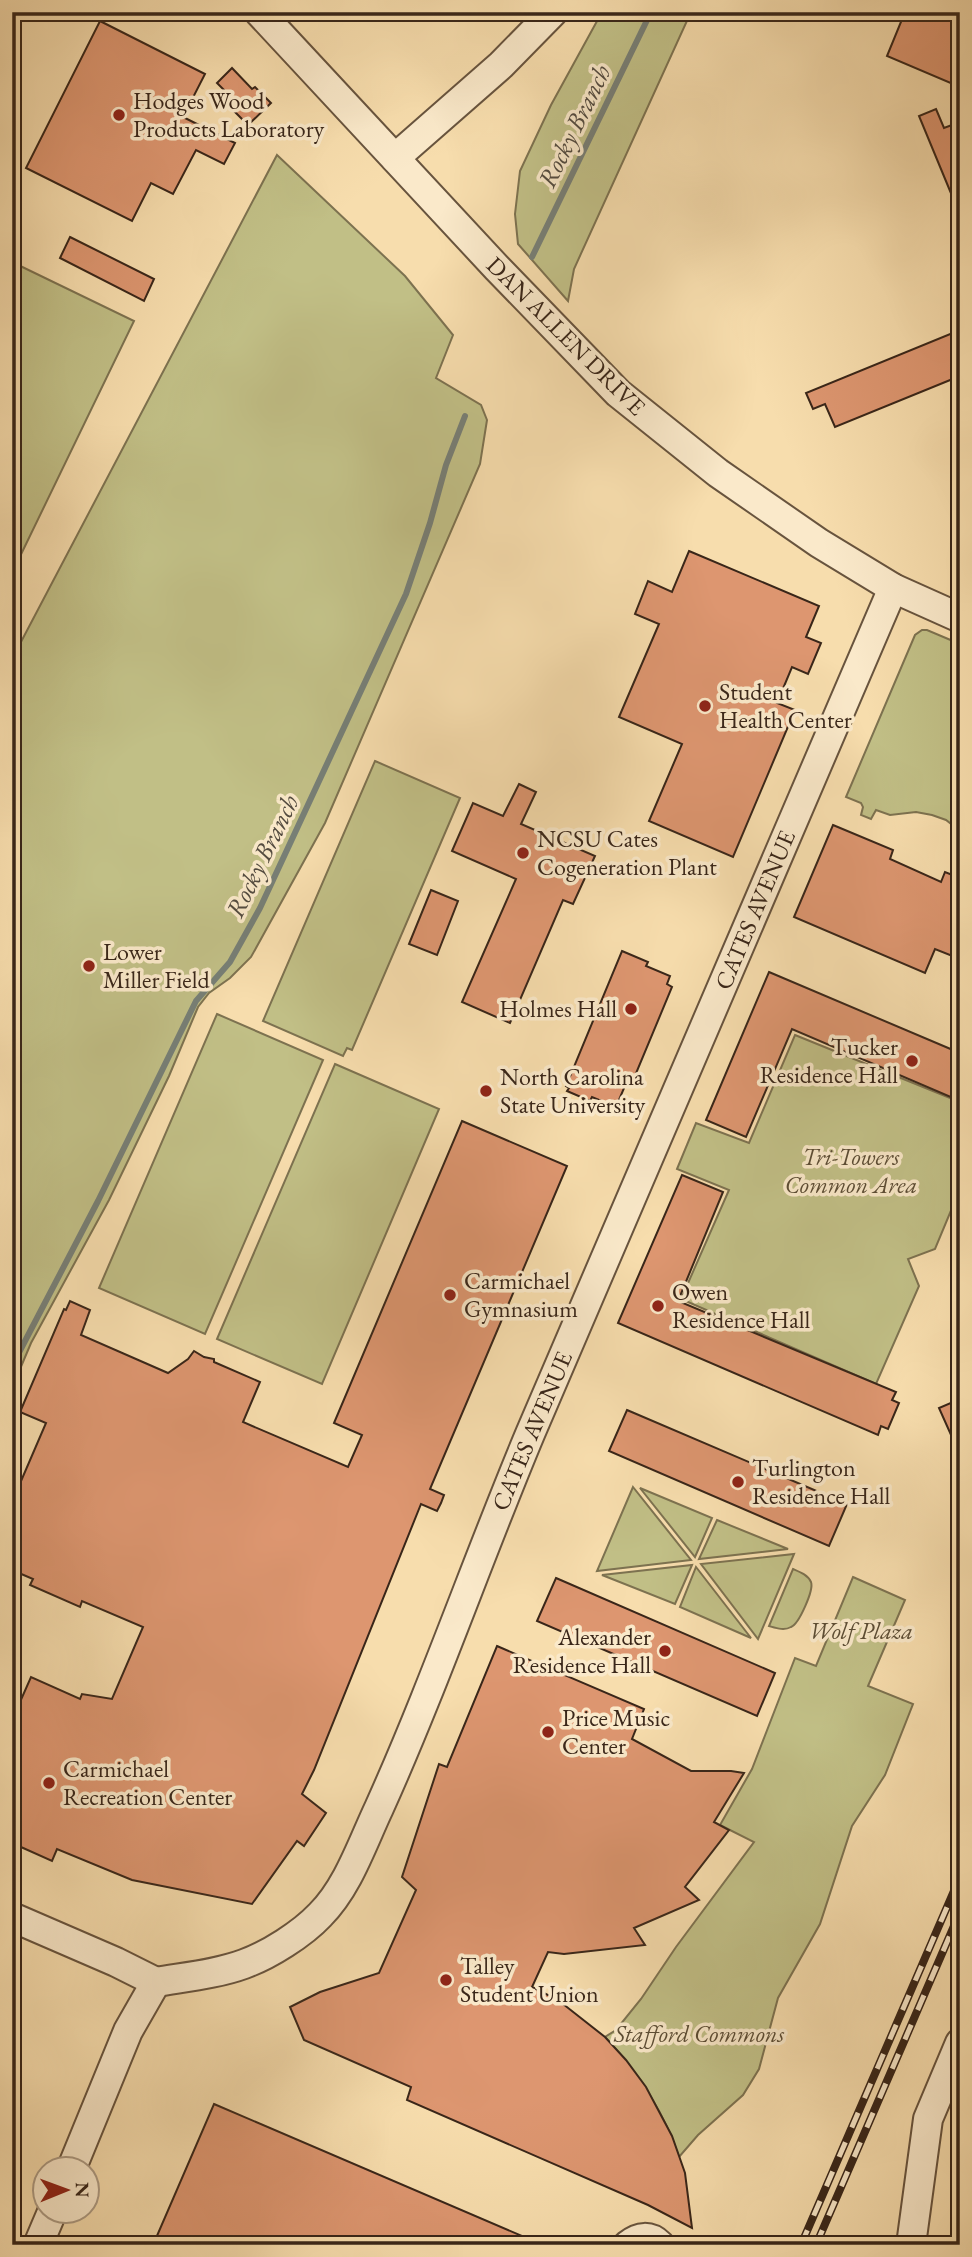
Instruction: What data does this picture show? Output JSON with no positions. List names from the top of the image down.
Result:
{
  "streets": {
    "street": ["DAN ALLEN DRIVE", "CATES AVENUE"]
  },
  "crossings": [
    ["DAN ALLEN DRIVE", "CATES AVENUE"]
  ],
  "water": ["Rocky Branch"],
  "parks": ["Tri-Towers Common Area", "Wolf Plaza", "Stafford Commons"],
  "places": [
    "Hodges Wood Products Laboratory",
    "Student Health Center",
    "NCSU Cates Cogeneration Plant",
    "Lower Miller Field",
    "Holmes Hall",
    "Tucker Residence Hall",
    "North Carolina State University",
    "Carmichael Gymnasium",
    "Owen Residence Hall",
    "Turlington Residence Hall",
    "Alexander Residence Hall",
    "Price Music Center",
    "Carmichael Recreation Center",
    "Talley Student Union"
  ],
  "north": "right"
}
